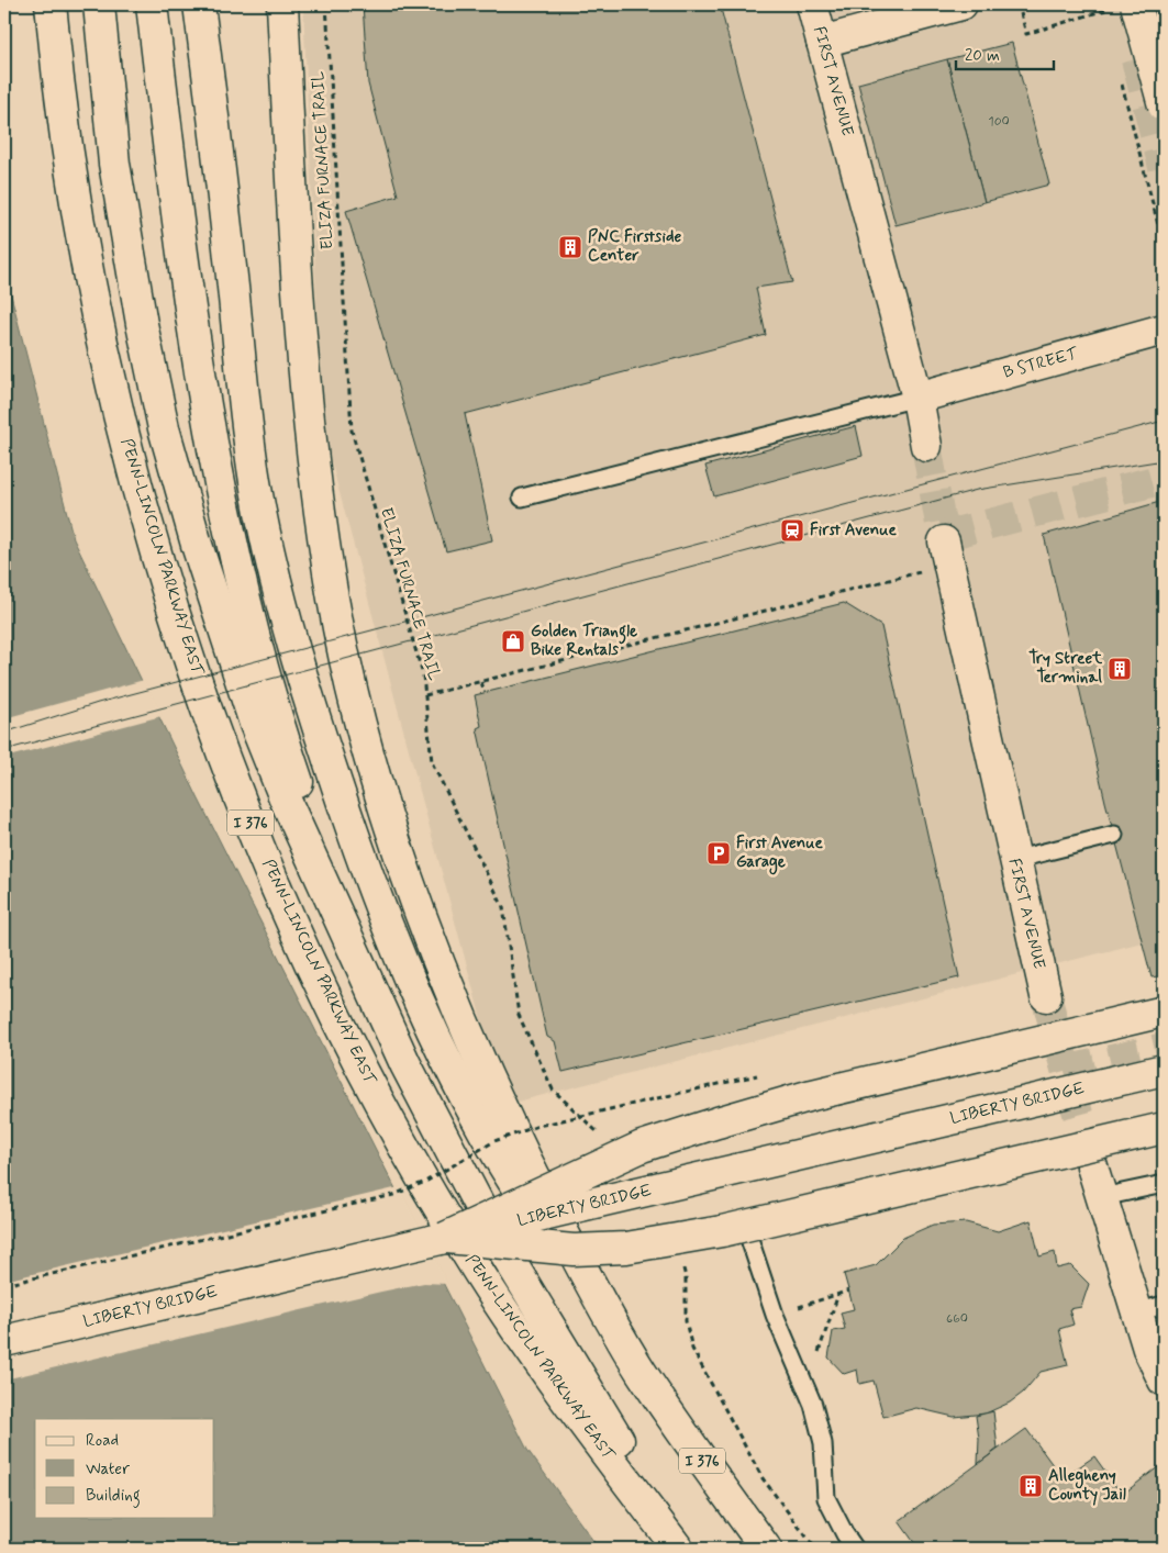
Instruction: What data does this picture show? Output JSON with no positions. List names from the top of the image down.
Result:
{
  "streets": {
    "main road": [
      "FIRST AVENUE",
      "B STREET",
      "PENN-LINCOLN PARKWAY EAST",
      "I 376",
      "LIBERTY BRIDGE"
    ],
    "path": ["ELIZA FURNACE TRAIL"]
  },
  "crossings": [
    ["FIRST AVENUE", "B STREET"]
  ],
  "places": {
    "building": ["PNC Firstside Center", "Try Street Terminal", "Allegheny County Jail"],
    "station": ["First Avenue"],
    "shop": ["Golden Triangle Bike Rentals"],
    "parking": ["First Avenue Garage"]
  },
  "house_numbers": ["100", "660"],
  "legend": ["Road", "Water", "Building"],
  "scale_bar": "20 m"
}
